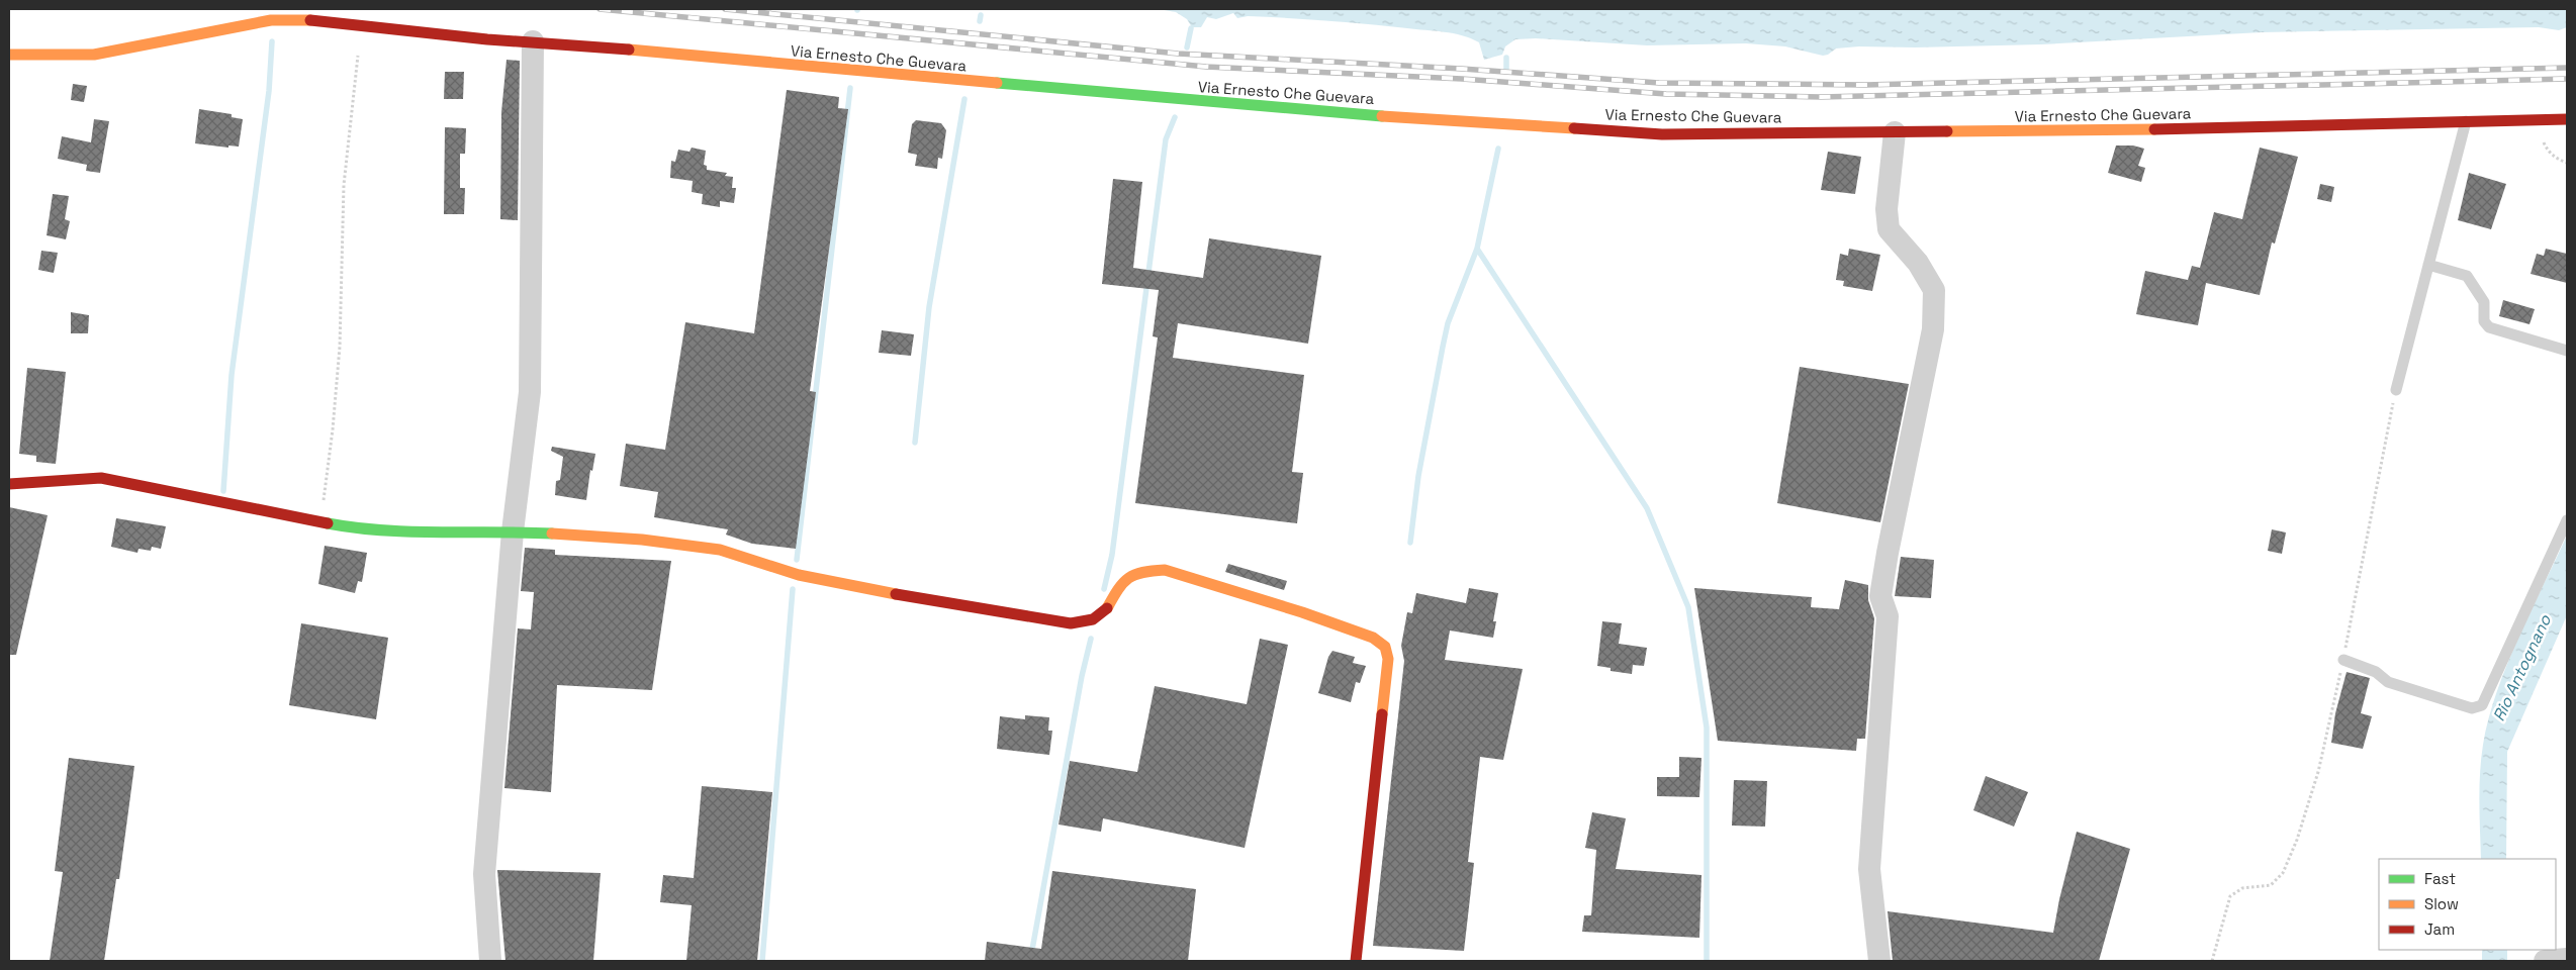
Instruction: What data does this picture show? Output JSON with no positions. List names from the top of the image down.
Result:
{
  "streets": {
    "street": ["Via Ernesto Che Guevara"]
  },
  "water": ["Rio Antognano"],
  "legend": ["Fast", "Slow", "Jam"]
}
